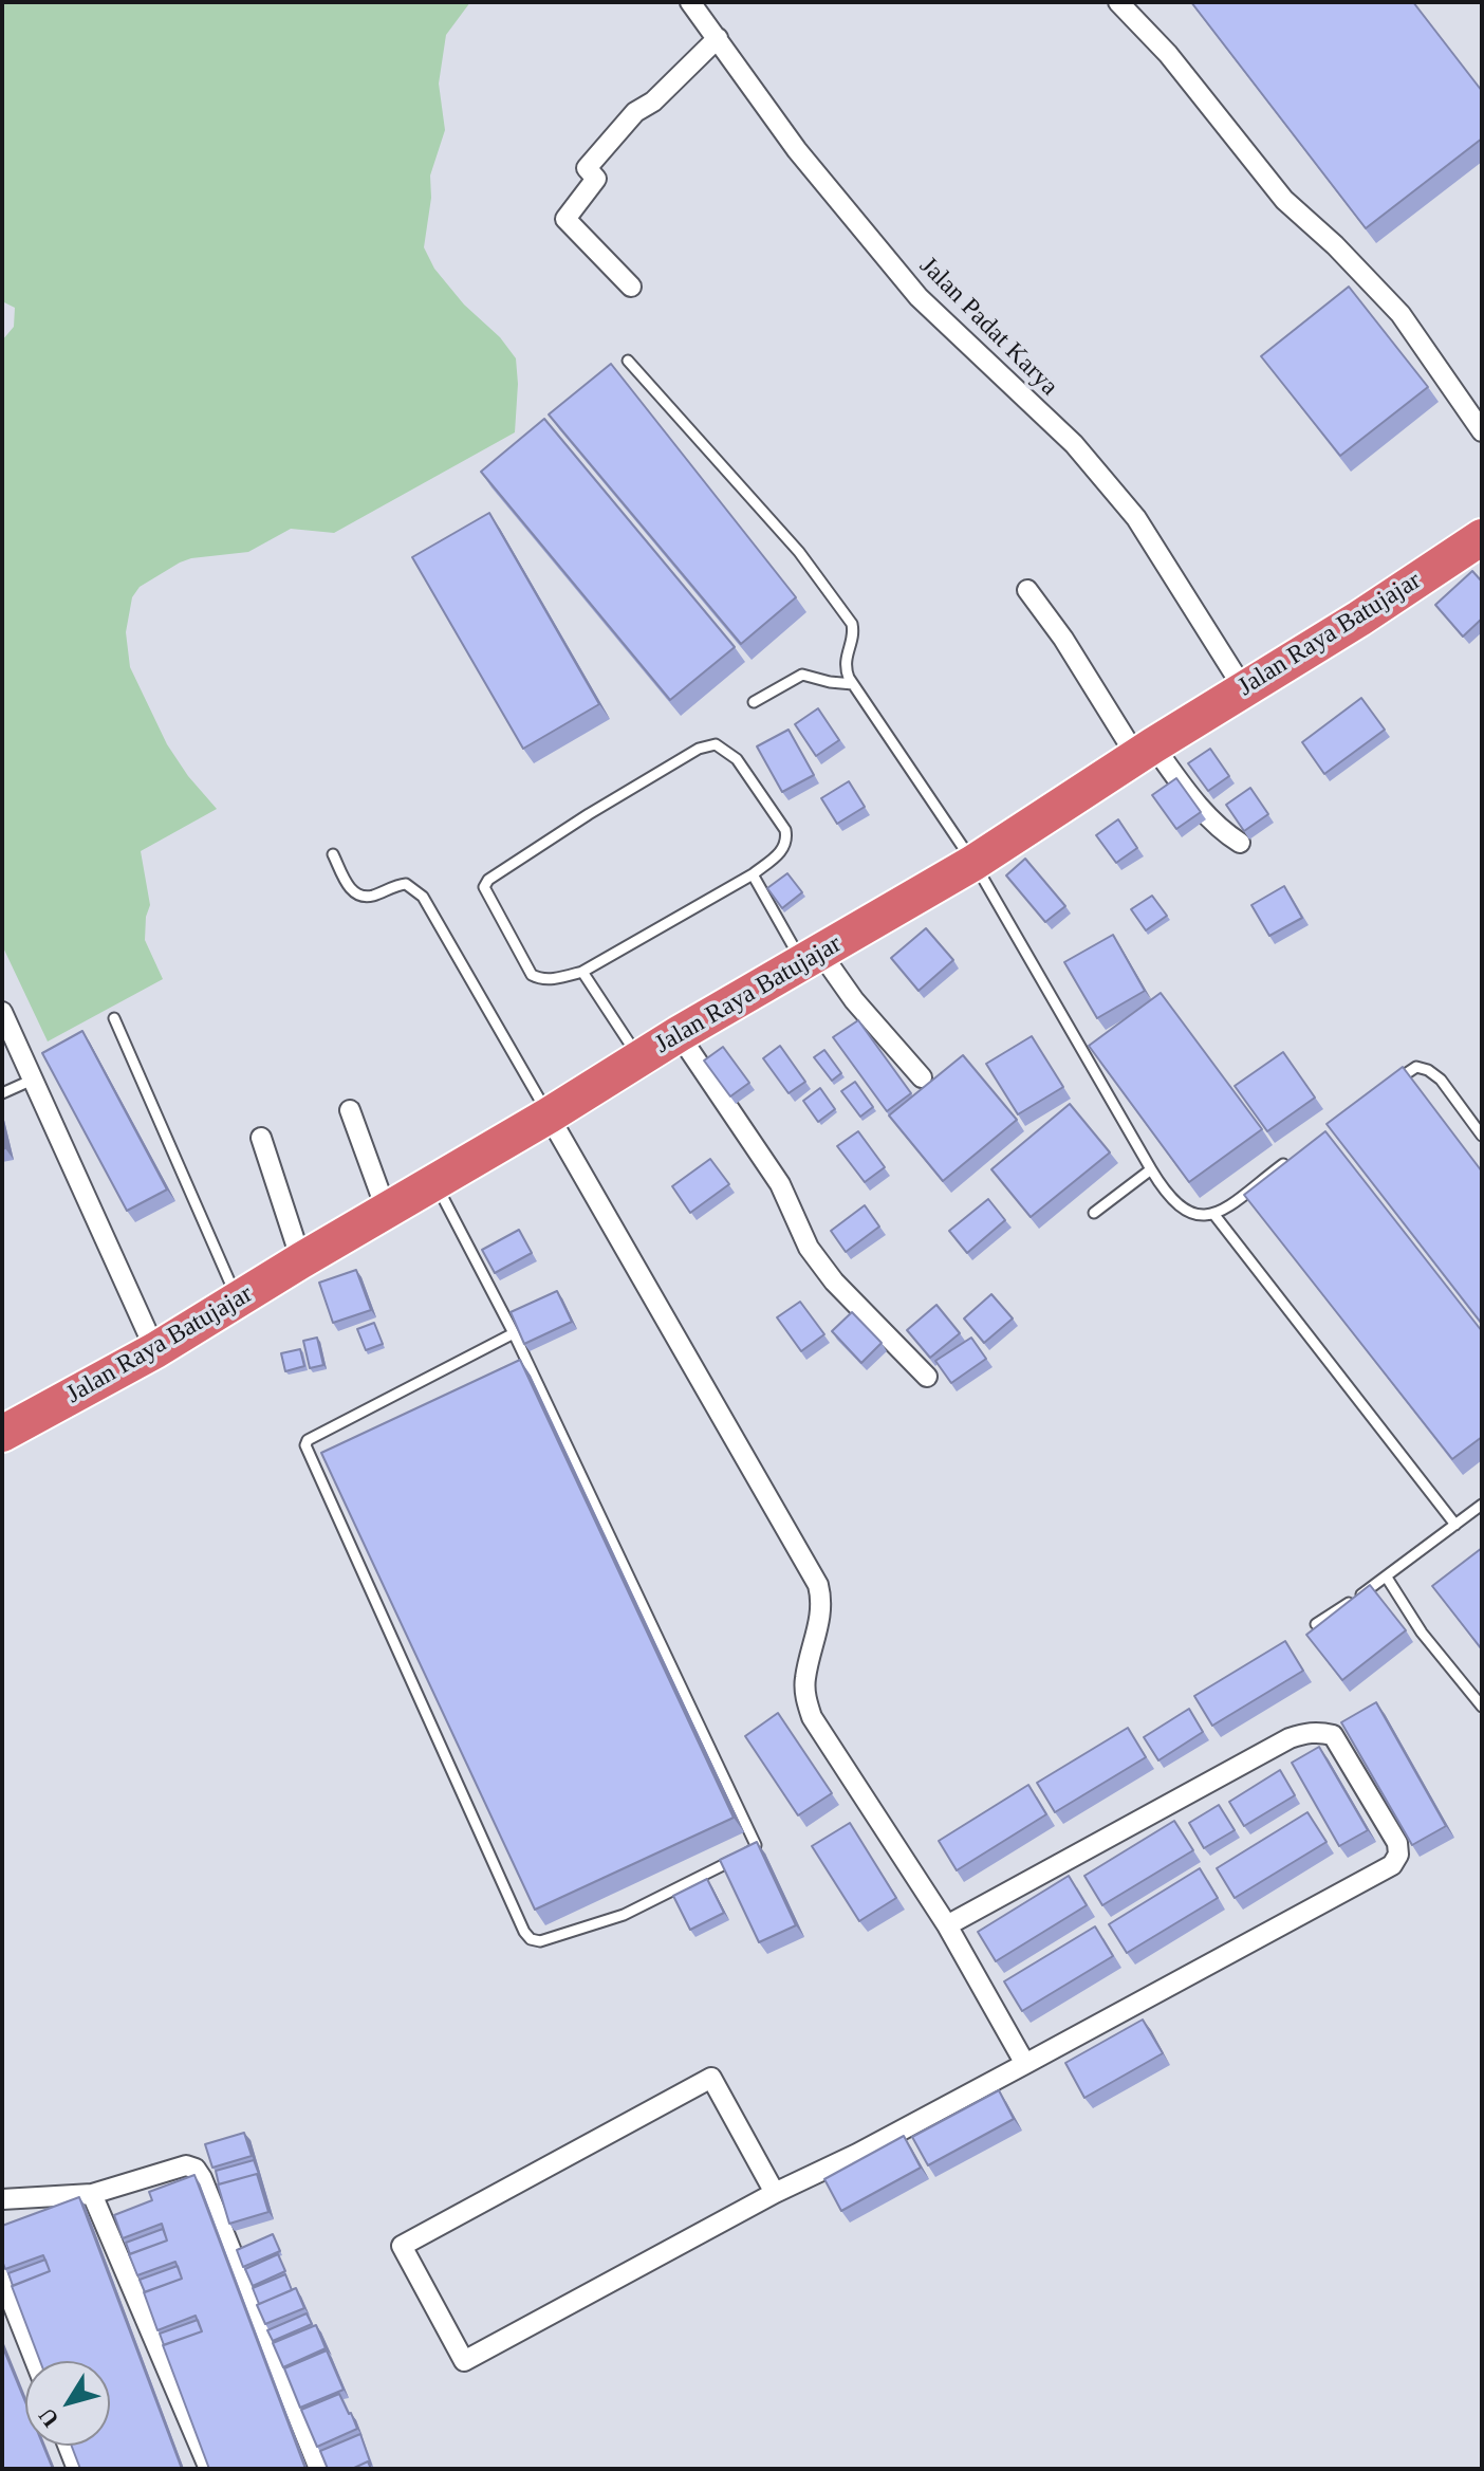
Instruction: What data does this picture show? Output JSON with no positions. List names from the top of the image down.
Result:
{
  "streets": {
    "highway": ["Jalan Raya Batujajar"],
    "street": ["Jalan Padat Karya"]
  },
  "crossings": [
    ["Jalan Padat Karya", "Jalan Raya Batujajar"]
  ],
  "north": "bottom left"
}
